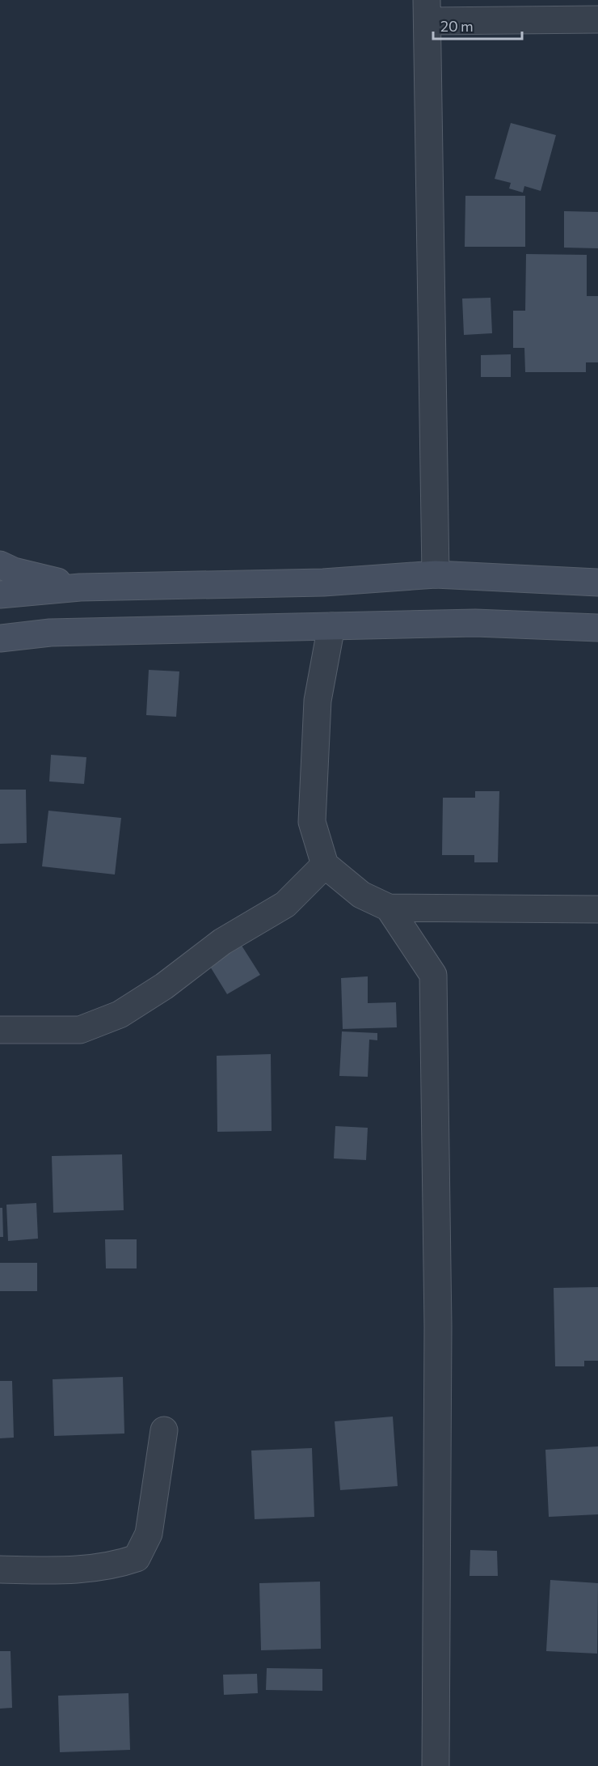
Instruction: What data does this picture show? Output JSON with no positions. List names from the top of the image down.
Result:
{
  "scale_bar": "20 m"
}
